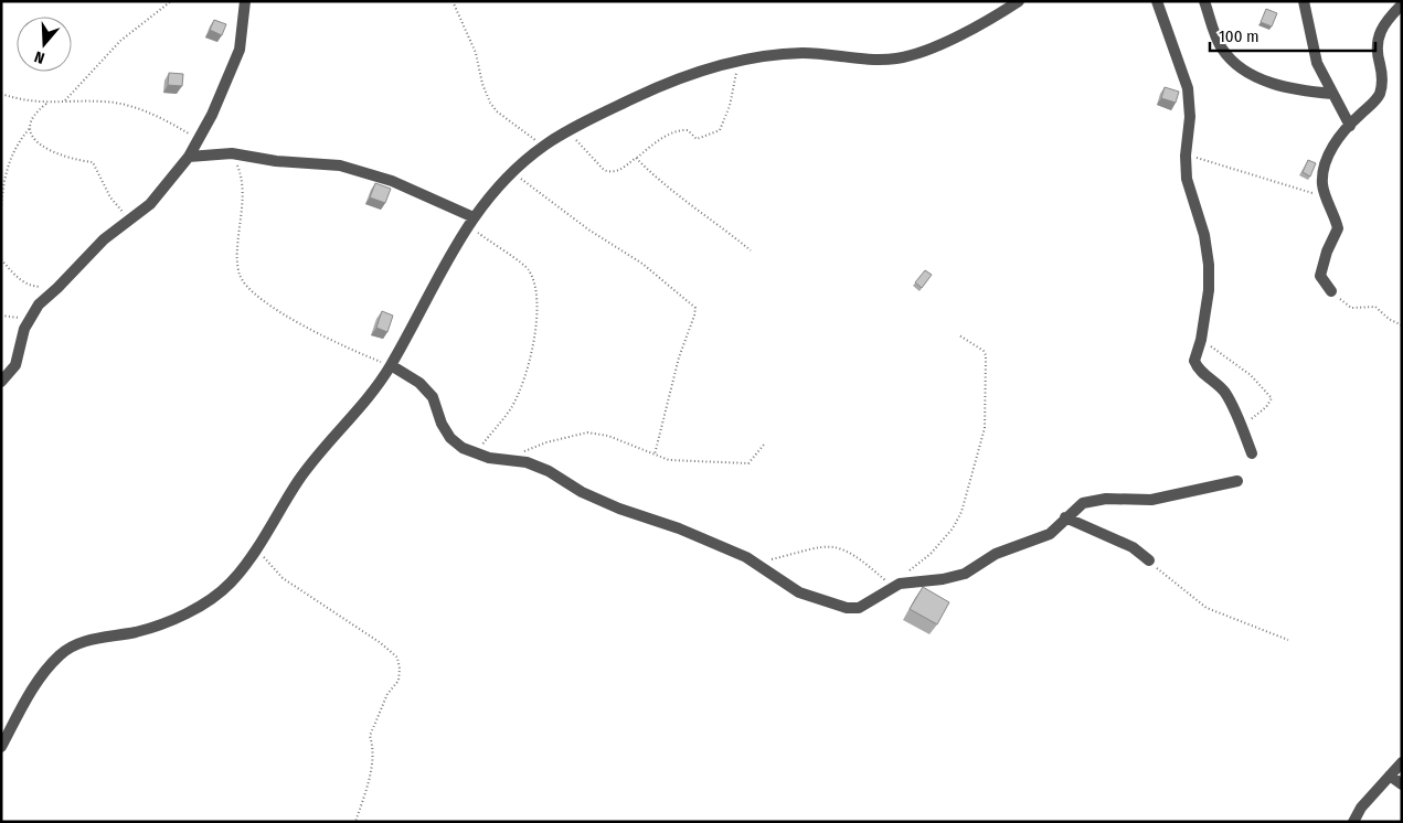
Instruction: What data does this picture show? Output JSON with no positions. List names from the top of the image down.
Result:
{
  "scale_bar": "100 m",
  "north": "bottom"
}
